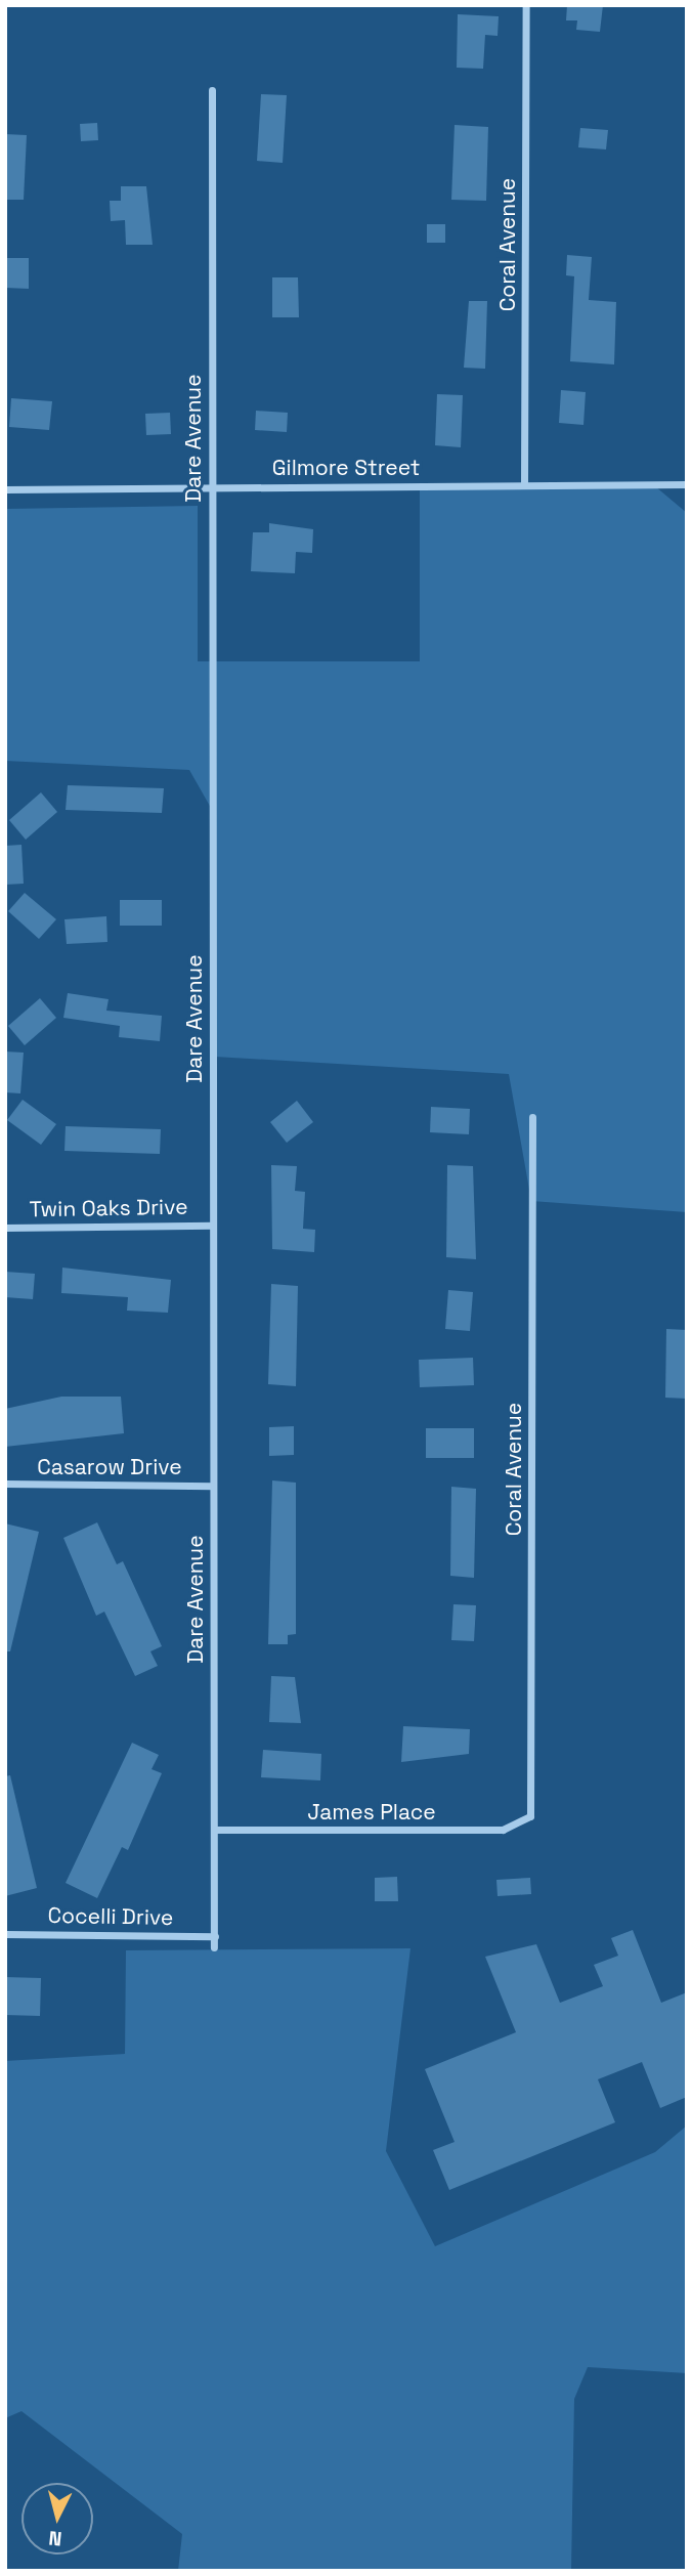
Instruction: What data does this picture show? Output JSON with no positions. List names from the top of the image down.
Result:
{
  "streets": {
    "street": [
      "Coral Avenue",
      "Dare Avenue",
      "Gilmore Street",
      "Twin Oaks Drive",
      "Casarow Drive",
      "James Place",
      "Cocelli Drive"
    ]
  },
  "crossings": [
    ["Coral Avenue", "Gilmore Street"],
    ["Coral Avenue", "James Place"],
    ["Dare Avenue", "Gilmore Street"],
    ["Dare Avenue", "Twin Oaks Drive"],
    ["Dare Avenue", "Casarow Drive"],
    ["Dare Avenue", "James Place"],
    ["Dare Avenue", "Cocelli Drive"]
  ],
  "north": "bottom"
}
